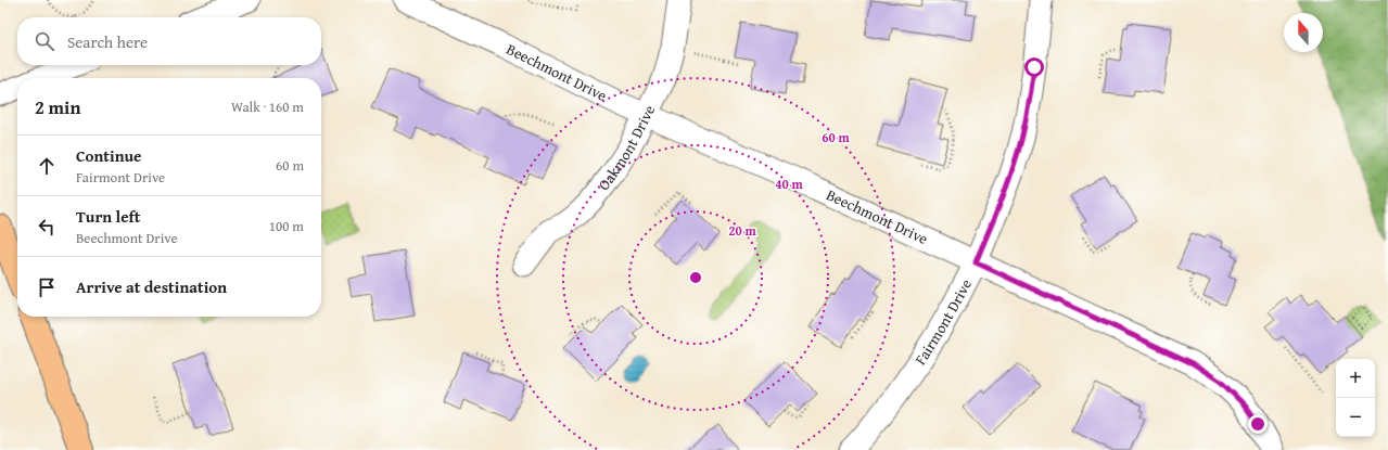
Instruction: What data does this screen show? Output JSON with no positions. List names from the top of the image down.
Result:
{
  "streets": {
    "street": ["Beechmont Drive", "Oakmont Drive", "Fairmont Drive"]
  },
  "crossings": [
    ["Beechmont Drive", "Oakmont Drive"],
    ["Beechmont Drive", "Fairmont Drive"]
  ],
  "north": "top",
  "page": {
    "search": "Search here",
    "heading": ["2 min", "Walk · 160 m"],
    "list": [
      ["Continue", "Fairmont Drive", "60 m"],
      ["Turn left", "Beechmont Drive", "100 m"],
      "Arrive at destination"
    ],
    "map_buttons": ["+", "−"]
  },
  "rings": ["60 m", "40 m", "20 m"]
}
